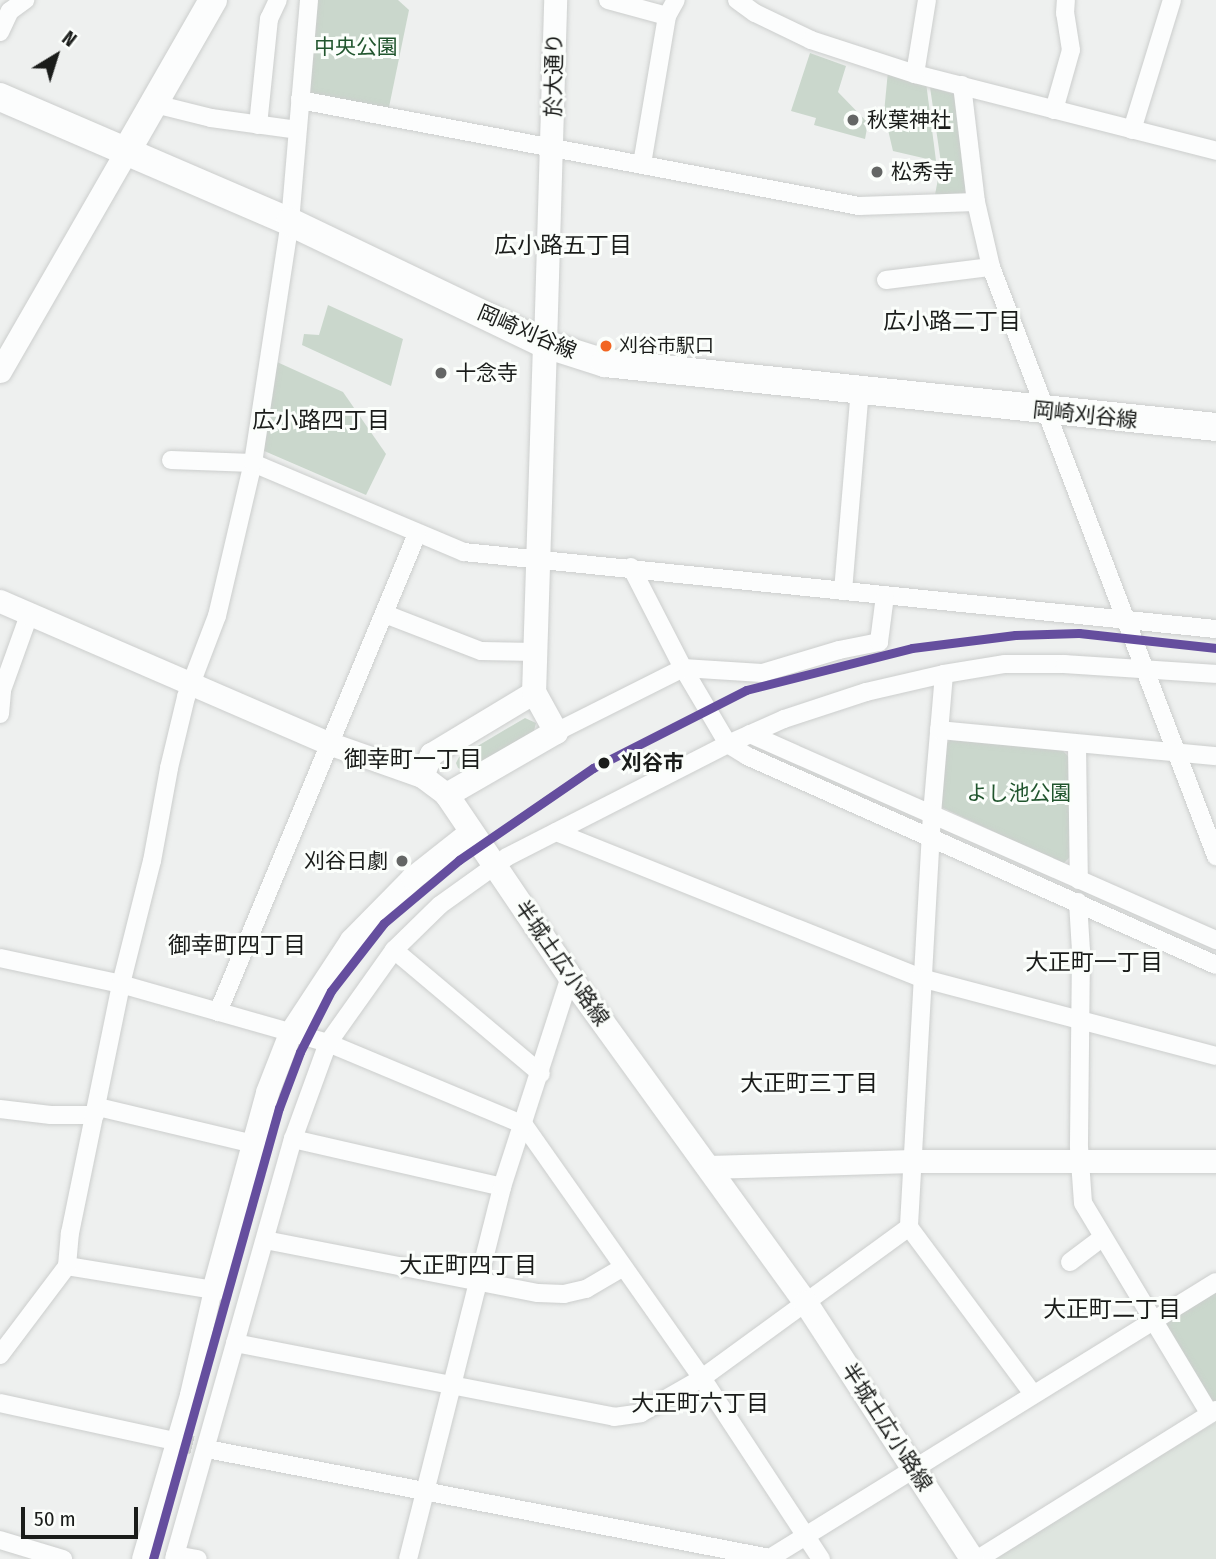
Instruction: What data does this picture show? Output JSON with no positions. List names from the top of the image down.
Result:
{
  "streets": {
    "main road": ["岡崎刈谷線", "半城土広小路線"],
    "street": ["於大通り"]
  },
  "crossings": [
    ["於大通り", "岡崎刈谷線"]
  ],
  "districts": [
    "広小路五丁目",
    "広小路二丁目",
    "広小路四丁目",
    "御幸町一丁目",
    "御幸町四丁目",
    "大正町一丁目",
    "大正町三丁目",
    "大正町四丁目",
    "大正町二丁目",
    "大正町六丁目"
  ],
  "parks": ["中央公園", "よし池公園"],
  "places": [
    "秋葉神社",
    "松秀寺",
    "刈谷市駅口",
    "十念寺",
    "刈谷市",
    "刈谷日劇"
  ],
  "scale_bar": "50 m",
  "north": "top right"
}
